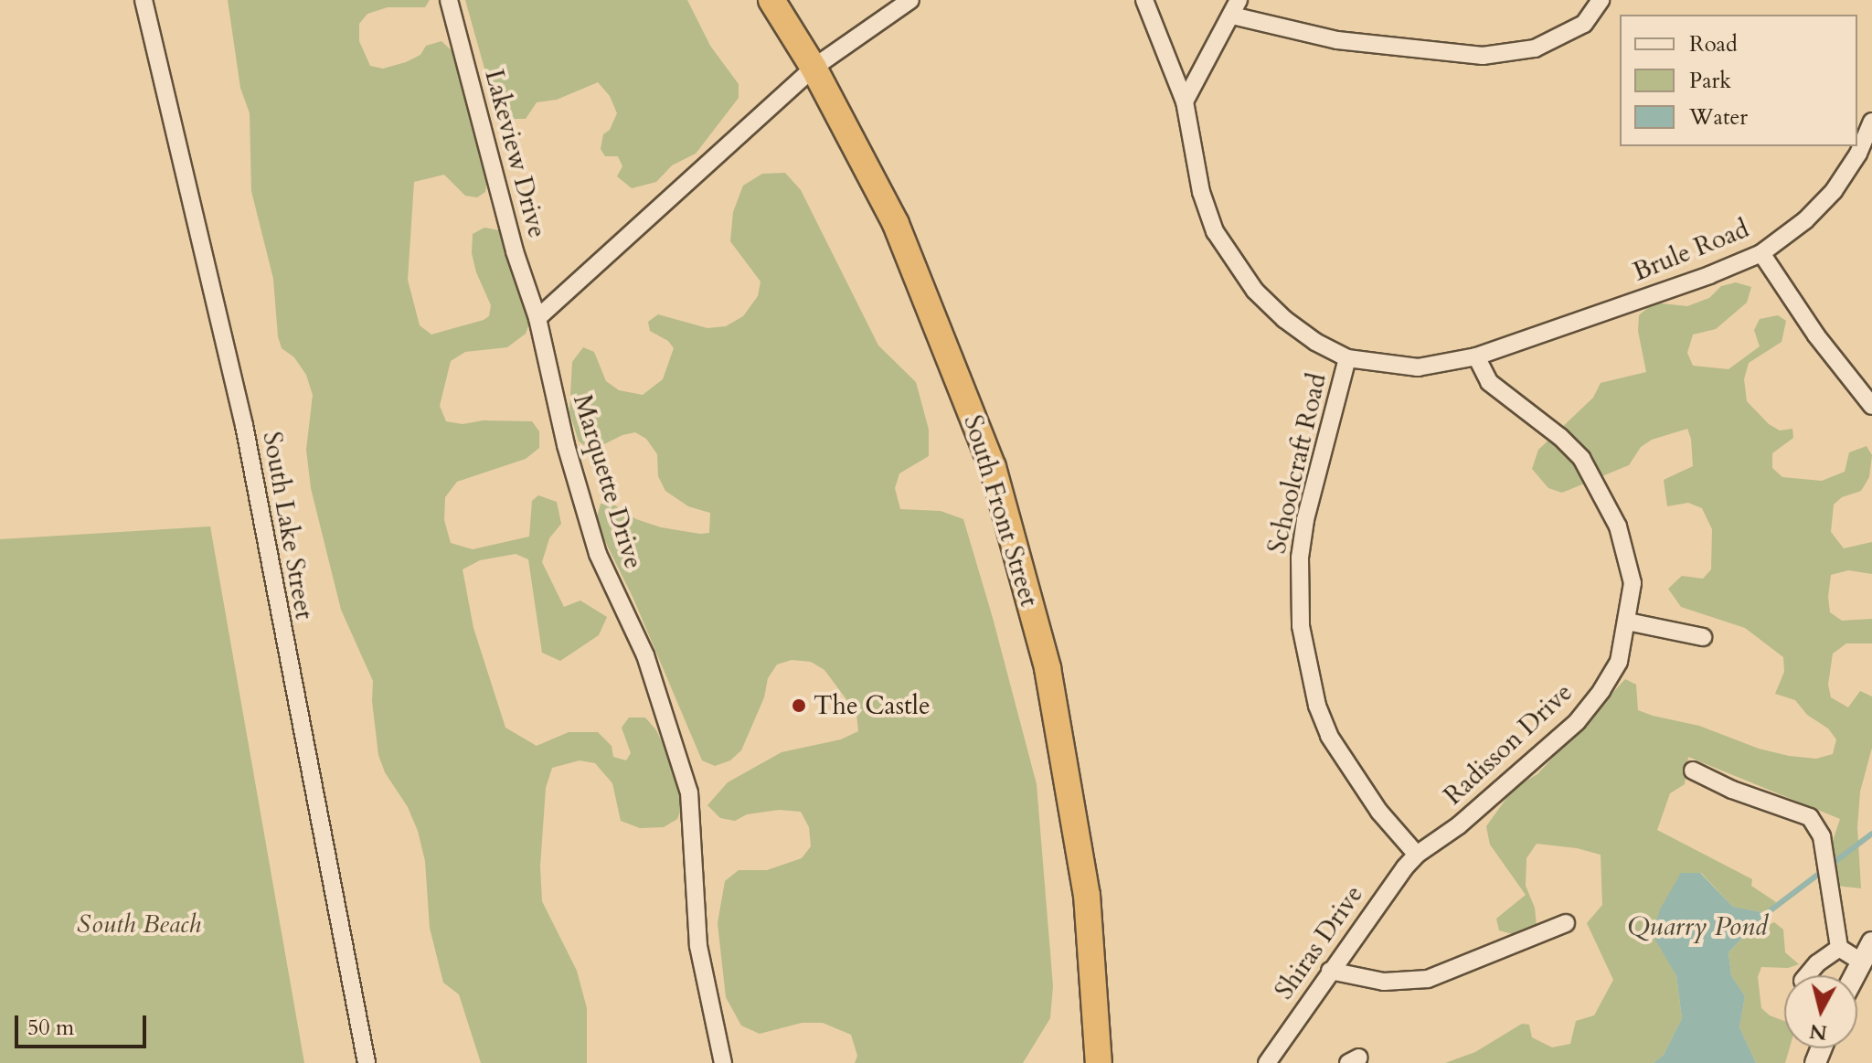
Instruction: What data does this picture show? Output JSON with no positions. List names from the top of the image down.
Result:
{
  "streets": {
    "highway": ["South Front Street"],
    "street": [
      "Lakeview Drive",
      "Brule Road",
      "Schoolcraft Road",
      "Marquette Drive",
      "South Lake Street",
      "Radisson Drive",
      "Shiras Drive"
    ]
  },
  "crossings": [
    ["Lakeview Drive", "Marquette Drive"],
    ["Brule Road", "Radisson Drive"],
    ["Schoolcraft Road", "Radisson Drive"],
    ["Schoolcraft Road", "Shiras Drive"],
    ["Radisson Drive", "Shiras Drive"]
  ],
  "water": ["Quarry Pond"],
  "parks": ["South Beach"],
  "places": ["The Castle"],
  "legend": ["Road", "Park", "Water"],
  "scale_bar": "50 m",
  "north": "bottom"
}
